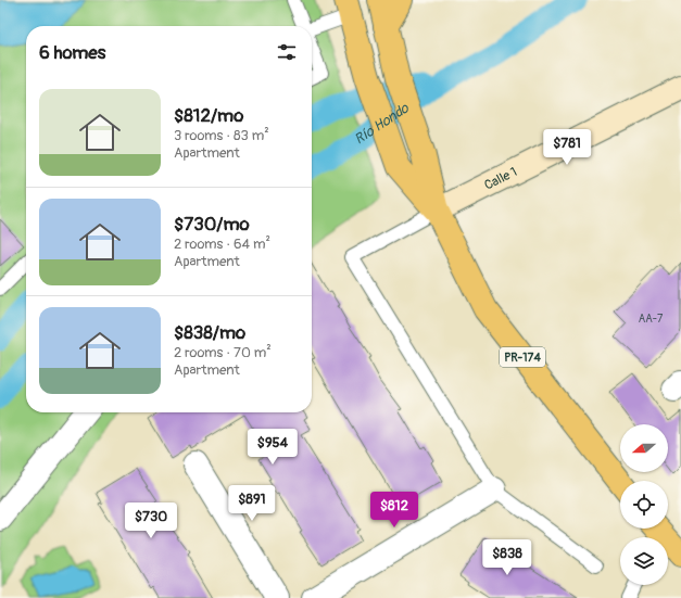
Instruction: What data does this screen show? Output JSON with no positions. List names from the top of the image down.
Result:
{
  "streets": {
    "main road": ["PR-174"],
    "street": ["Calle 1"]
  },
  "crossings": [
    ["Calle 1", "PR-174"]
  ],
  "water": ["Río Hondo"],
  "house_numbers": ["AA-7"],
  "north": "left",
  "page": {
    "heading": "6 homes",
    "list": [
      {
        "name": "$812/mo",
        "note": "3 rooms · 83 m² · Apartment"
      },
      {
        "name": "$730/mo",
        "note": "2 rooms · 64 m² · Apartment"
      },
      {
        "name": "$838/mo",
        "note": "2 rooms · 70 m² · Apartment"
      }
    ],
    "price": [
      "$781",
      "$954",
      "$891",
      "$812",
      "$730",
      "$838"
    ]
  }
}
